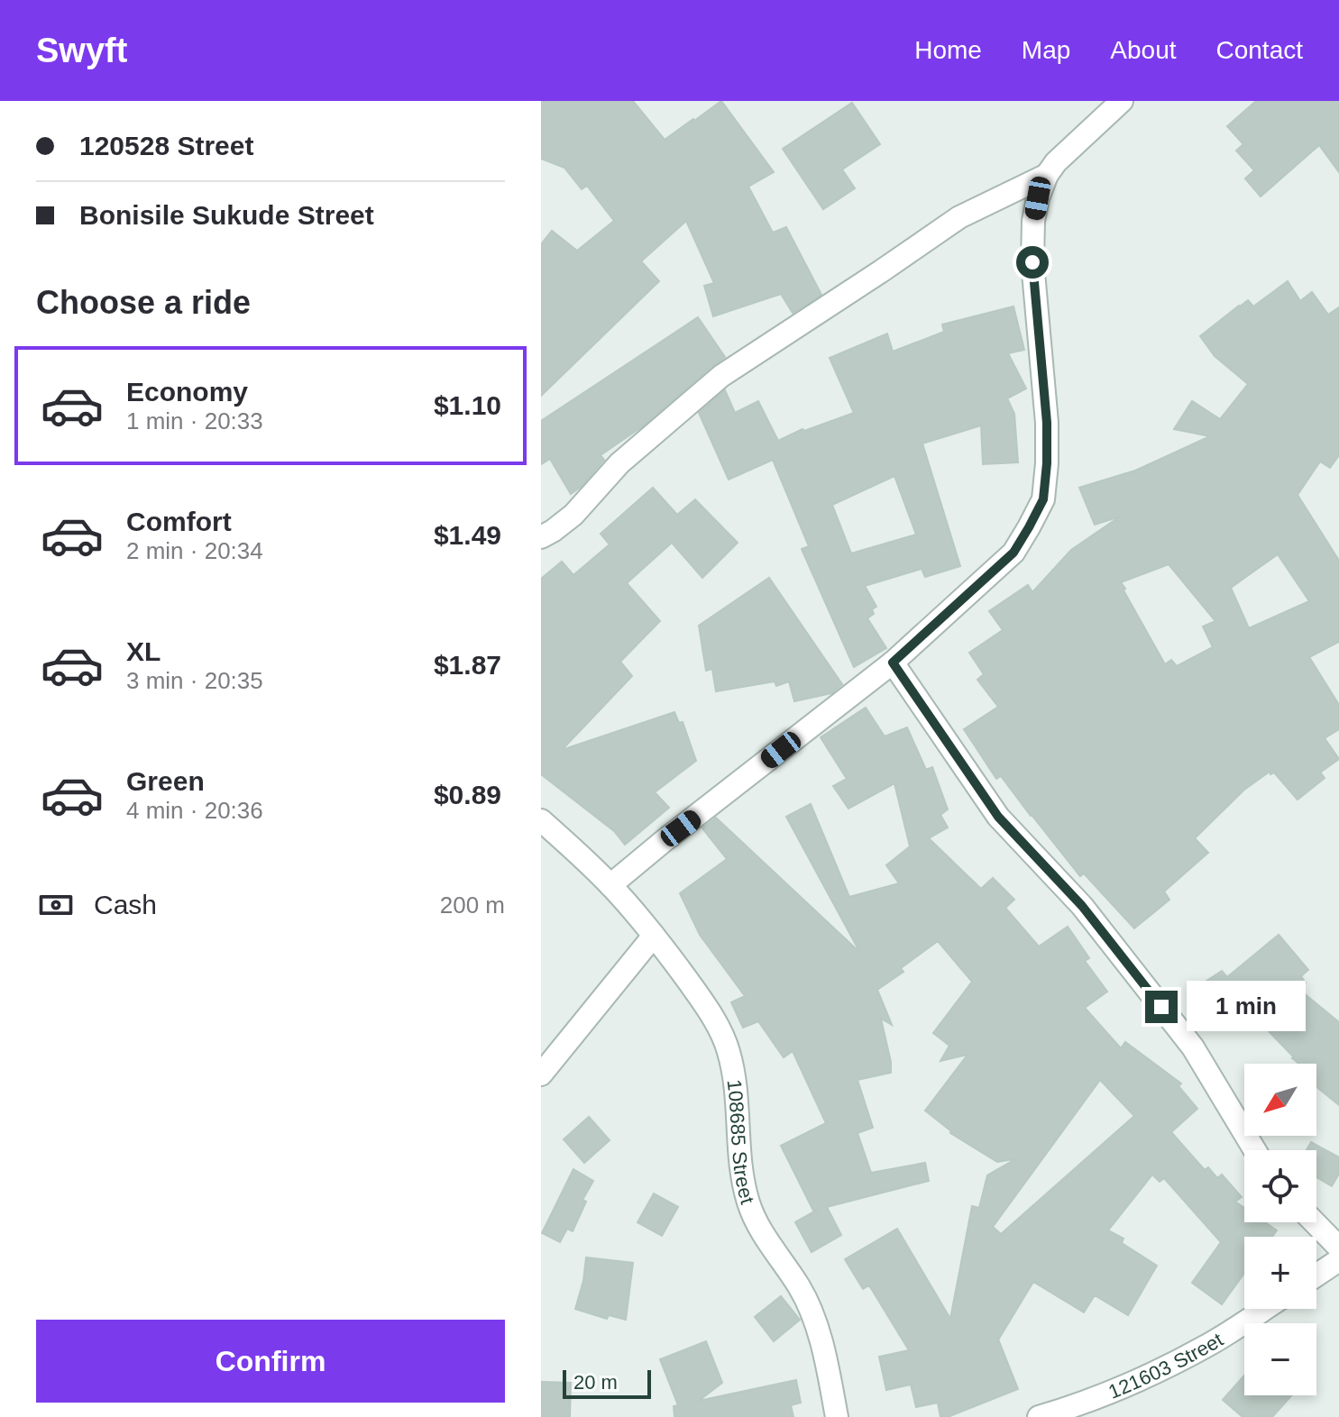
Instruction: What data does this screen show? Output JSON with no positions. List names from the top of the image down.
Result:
{
  "streets": {
    "street": ["108685 Street", "121603 Street"]
  },
  "scale_bar": "20 m",
  "north": "bottom left",
  "page": {
    "header": "Swyft",
    "nav": [
      "Home",
      "Map",
      "About",
      "Contact"
    ],
    "banner": ["120528 Street", "Bonisile Sukude Street"],
    "heading": "Choose a ride",
    "list": [
      {
        "name": "Economy",
        "note": "1 min · 20:33",
        "value": "$1.10"
      },
      {
        "name": "Comfort",
        "note": "2 min · 20:34",
        "value": "$1.49"
      },
      {
        "name": "XL",
        "note": "3 min · 20:35",
        "value": "$1.87"
      },
      {
        "name": "Green",
        "note": "4 min · 20:36",
        "value": "$0.89"
      }
    ],
    "pay": ["Cash", "200 m"],
    "bubble": "1 min",
    "map_buttons": ["+", "−"],
    "buttons": "Confirm",
    "scale": "20 m"
  }
}
